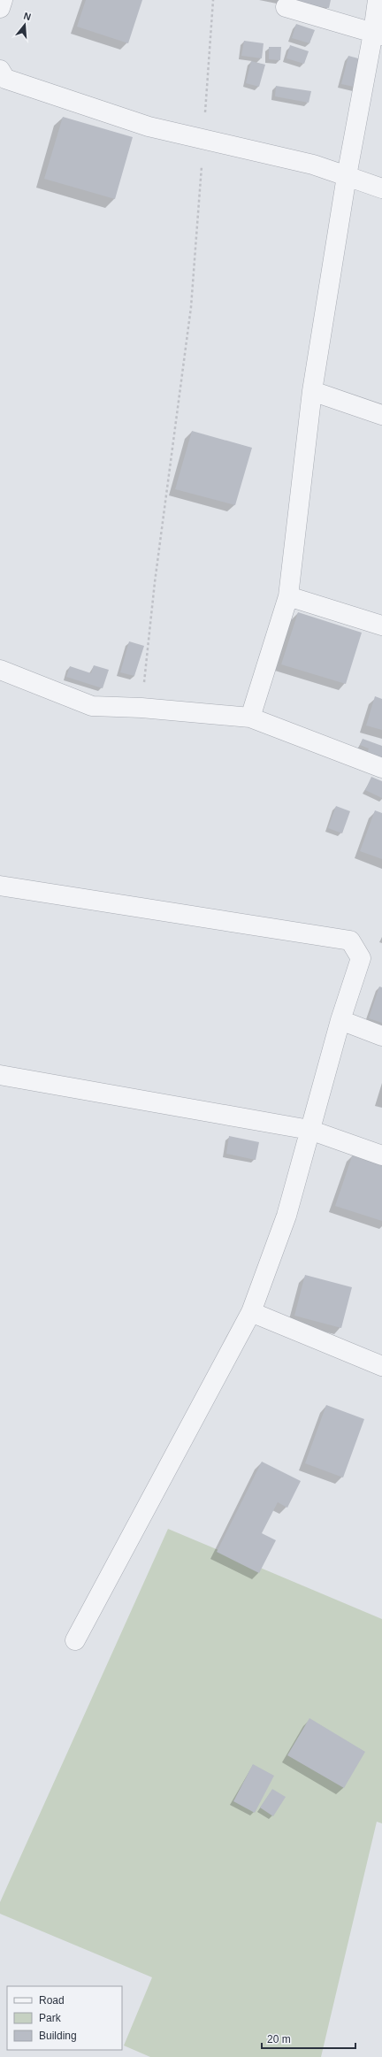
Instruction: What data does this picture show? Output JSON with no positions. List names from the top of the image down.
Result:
{
  "legend": ["Road", "Park", "Building"],
  "scale_bar": "20 m",
  "north": "top"
}
